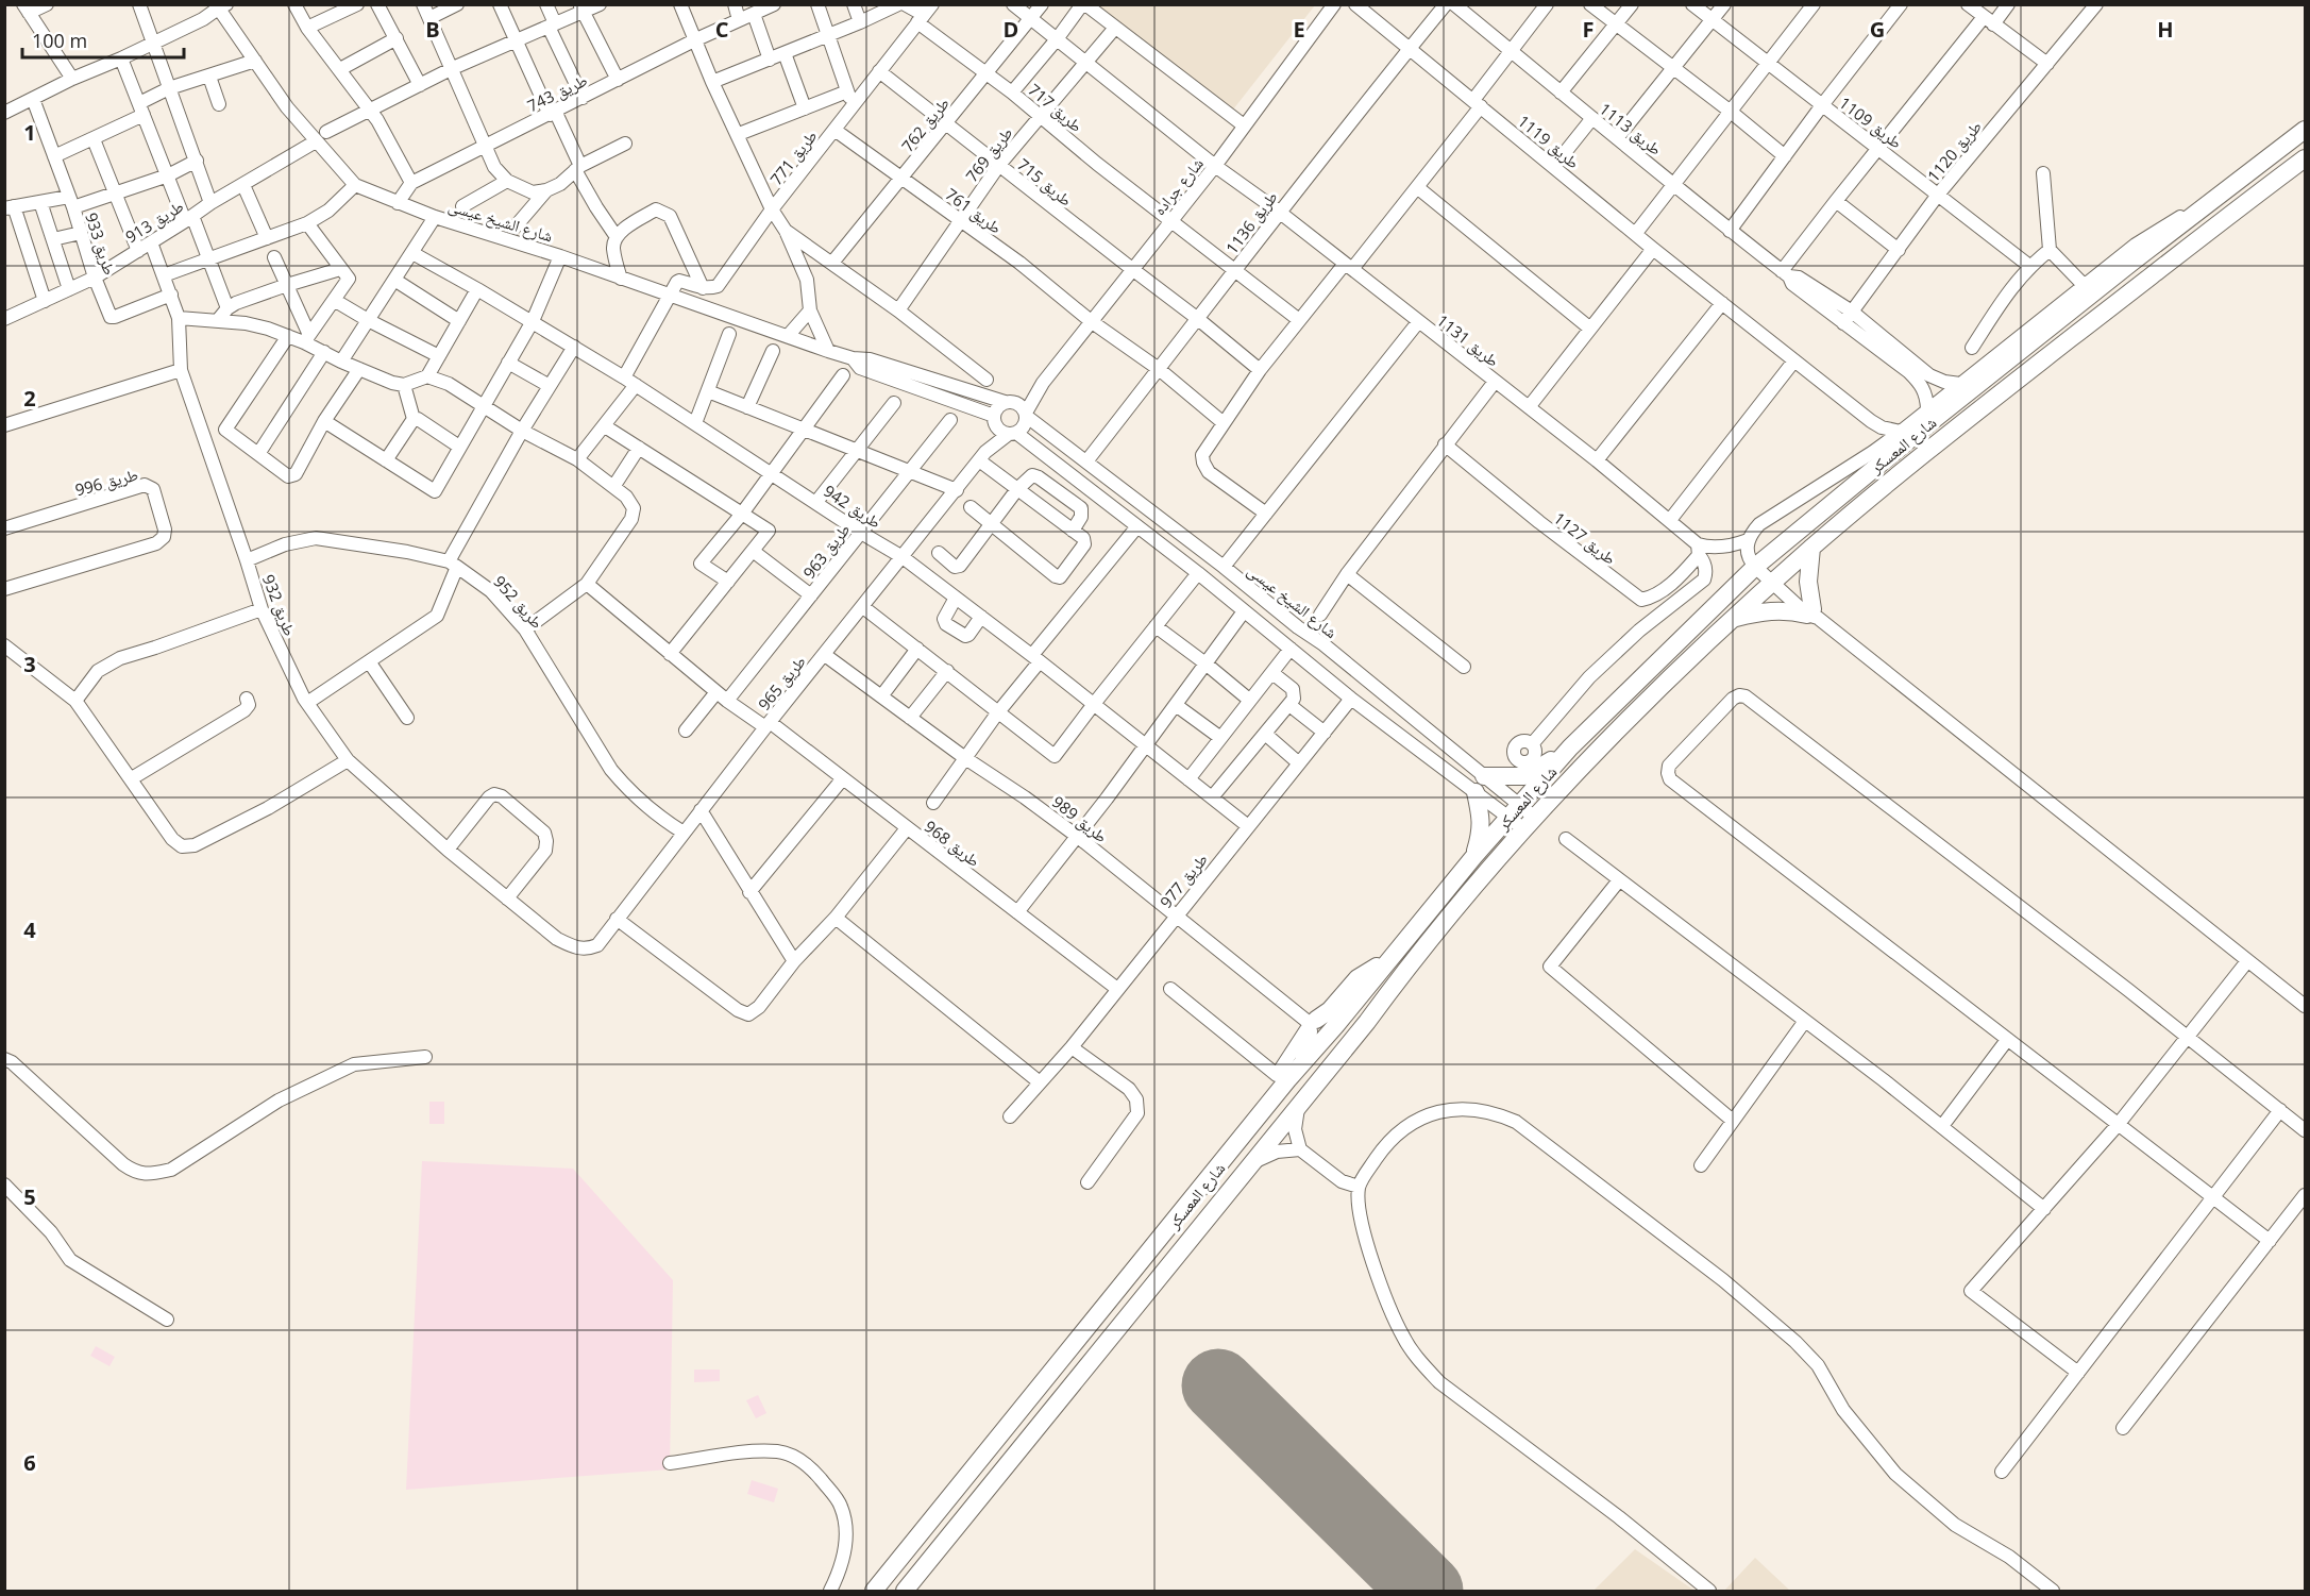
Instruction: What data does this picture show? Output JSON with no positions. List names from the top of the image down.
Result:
{
  "streets": {
    "main road": ["شارع المعسكر"],
    "street": [
      "طريق 743",
      "طريق 717",
      "طريق 1109",
      "طريق 762",
      "طريق 1113",
      "طريق 1119",
      "طريق 1120",
      "طريق 769",
      "طريق 771",
      "طريق 715",
      "شارع جراده",
      "طريق 761",
      "شارع الشيخ عيسى",
      "طريق 913",
      "طريق 1136",
      "طريق 933",
      "طريق 1131",
      "طريق 996",
      "طريق 942",
      "طريق 1127",
      "طريق 963",
      "طريق 952",
      "طريق 932",
      "طريق 965",
      "طريق 989",
      "طريق 968",
      "طريق 977"
    ]
  },
  "crossings": [
    ["طريق 743", "شارع الشيخ عيسى"],
    ["طريق 717", "طريق 762"],
    ["طريق 717", "طريق 769"],
    ["طريق 717", "طريق 771"],
    ["طريق 717", "شارع جراده"],
    ["طريق 717", "طريق 1136"],
    ["طريق 1109", "طريق 1120"],
    ["طريق 762", "طريق 715"],
    ["طريق 762", "طريق 761"],
    ["طريق 762", "طريق 1131"],
    ["طريق 1113", "طريق 1120"],
    ["طريق 1119", "طريق 1136"],
    ["طريق 769", "طريق 715"],
    ["طريق 769", "طريق 761"],
    ["طريق 769", "طريق 1131"],
    ["طريق 771", "طريق 715"],
    ["طريق 771", "طريق 761"],
    ["طريق 715", "شارع جراده"],
    ["طريق 715", "طريق 1136"],
    ["شارع جراده", "طريق 761"],
    ["شارع جراده", "طريق 1131"],
    ["طريق 761", "طريق 1136"],
    ["شارع الشيخ عيسى", "طريق 913"],
    ["شارع الشيخ عيسى", "طريق 1136"],
    ["شارع الشيخ عيسى", "شارع المعسكر"],
    ["شارع الشيخ عيسى", "طريق 965"],
    ["شارع الشيخ عيسى", "طريق 977"],
    ["طريق 913", "طريق 933"],
    ["طريق 913", "طريق 932"],
    ["طريق 1136", "طريق 1131"],
    ["طريق 933", "طريق 932"],
    ["طريق 942", "طريق 963"],
    ["طريق 942", "طريق 965"],
    ["طريق 942", "طريق 977"],
    ["طريق 963", "طريق 968"],
    ["طريق 952", "طريق 932"],
    ["طريق 952", "طريق 965"],
    ["طريق 932", "طريق 965"],
    ["طريق 965", "طريق 989"],
    ["طريق 965", "طريق 968"],
    ["طريق 989", "طريق 977"],
    ["طريق 968", "طريق 977"]
  ],
  "scale_bar": "100 m",
  "grid": {
    "columns": [
      "B",
      "C",
      "D",
      "E",
      "F",
      "G",
      "H"
    ],
    "rows": [
      "1",
      "2",
      "3",
      "4",
      "5",
      "6"
    ]
  }
}
